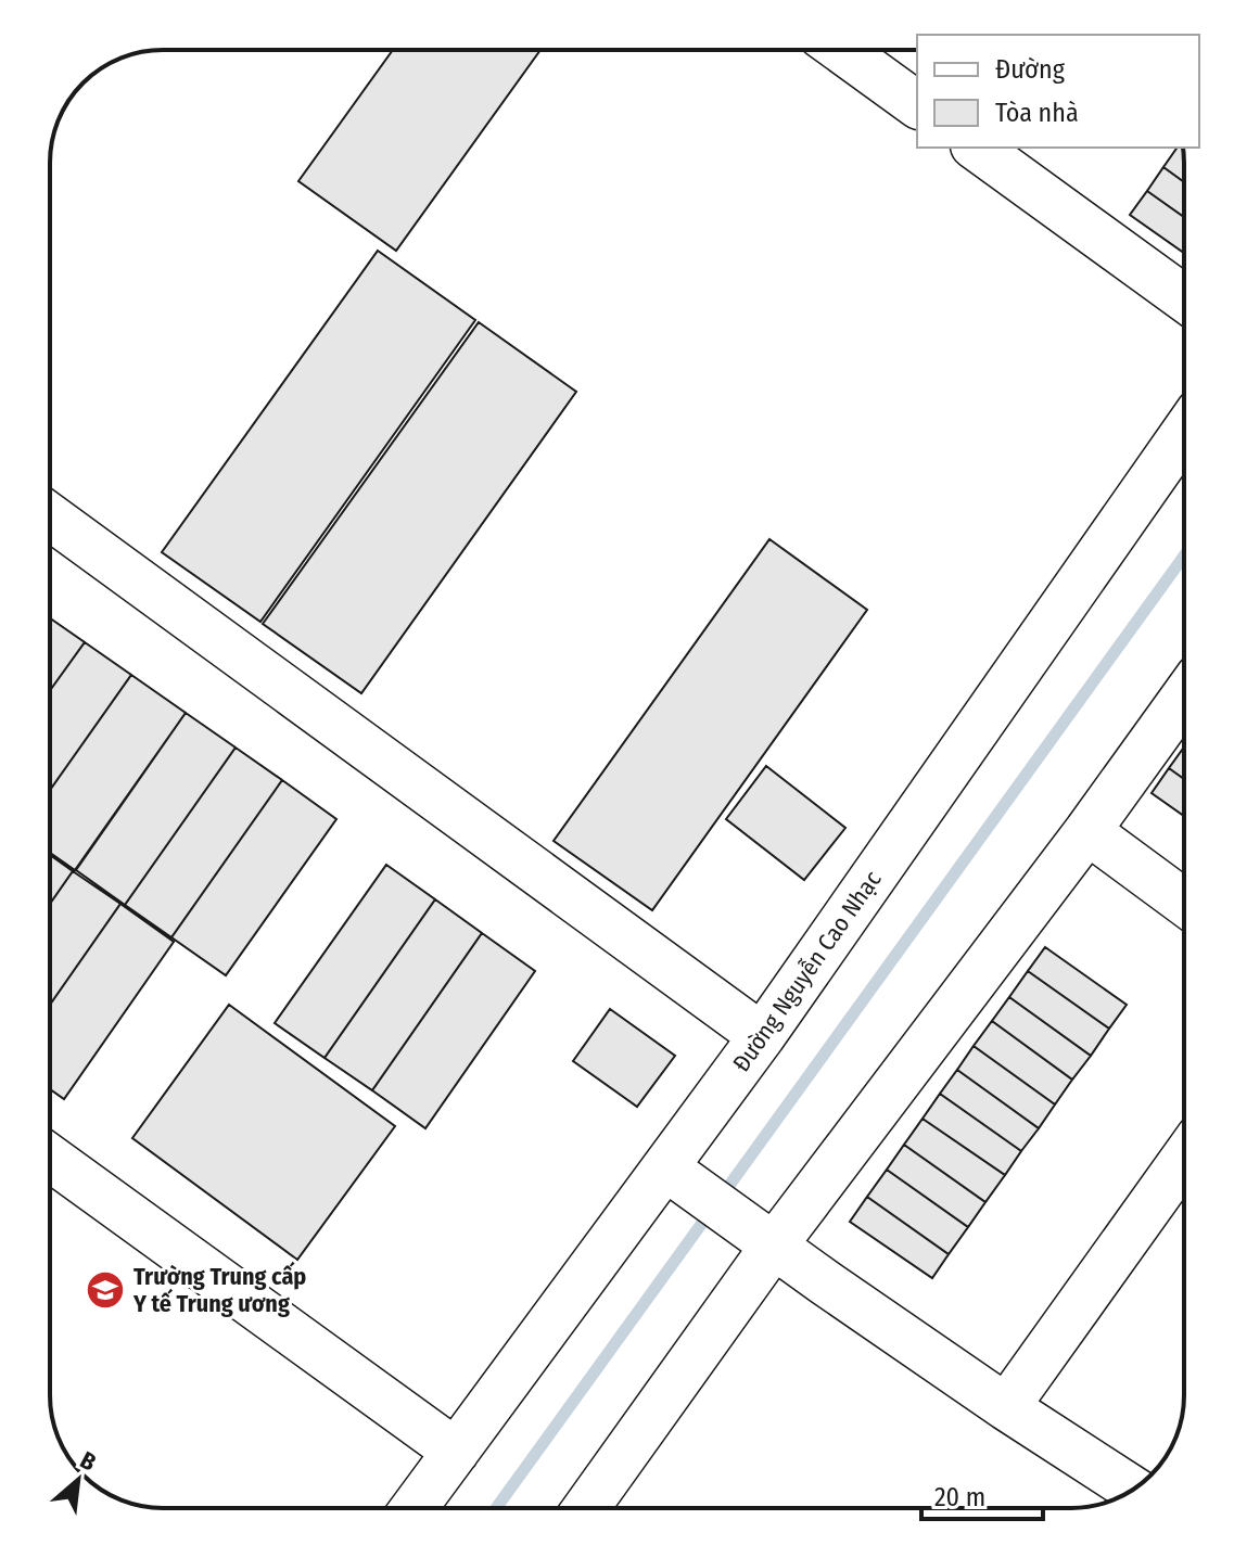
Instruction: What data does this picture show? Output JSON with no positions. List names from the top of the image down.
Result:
{
  "streets": {
    "street": ["Đường Nguyễn Cao Nhạc"]
  },
  "places": {
    "school or university": ["Trường Trung cấp Y tế Trung ương"]
  },
  "legend": ["Đường", "Tòa nhà"],
  "scale_bar": "20 m",
  "north": "top right"
}
